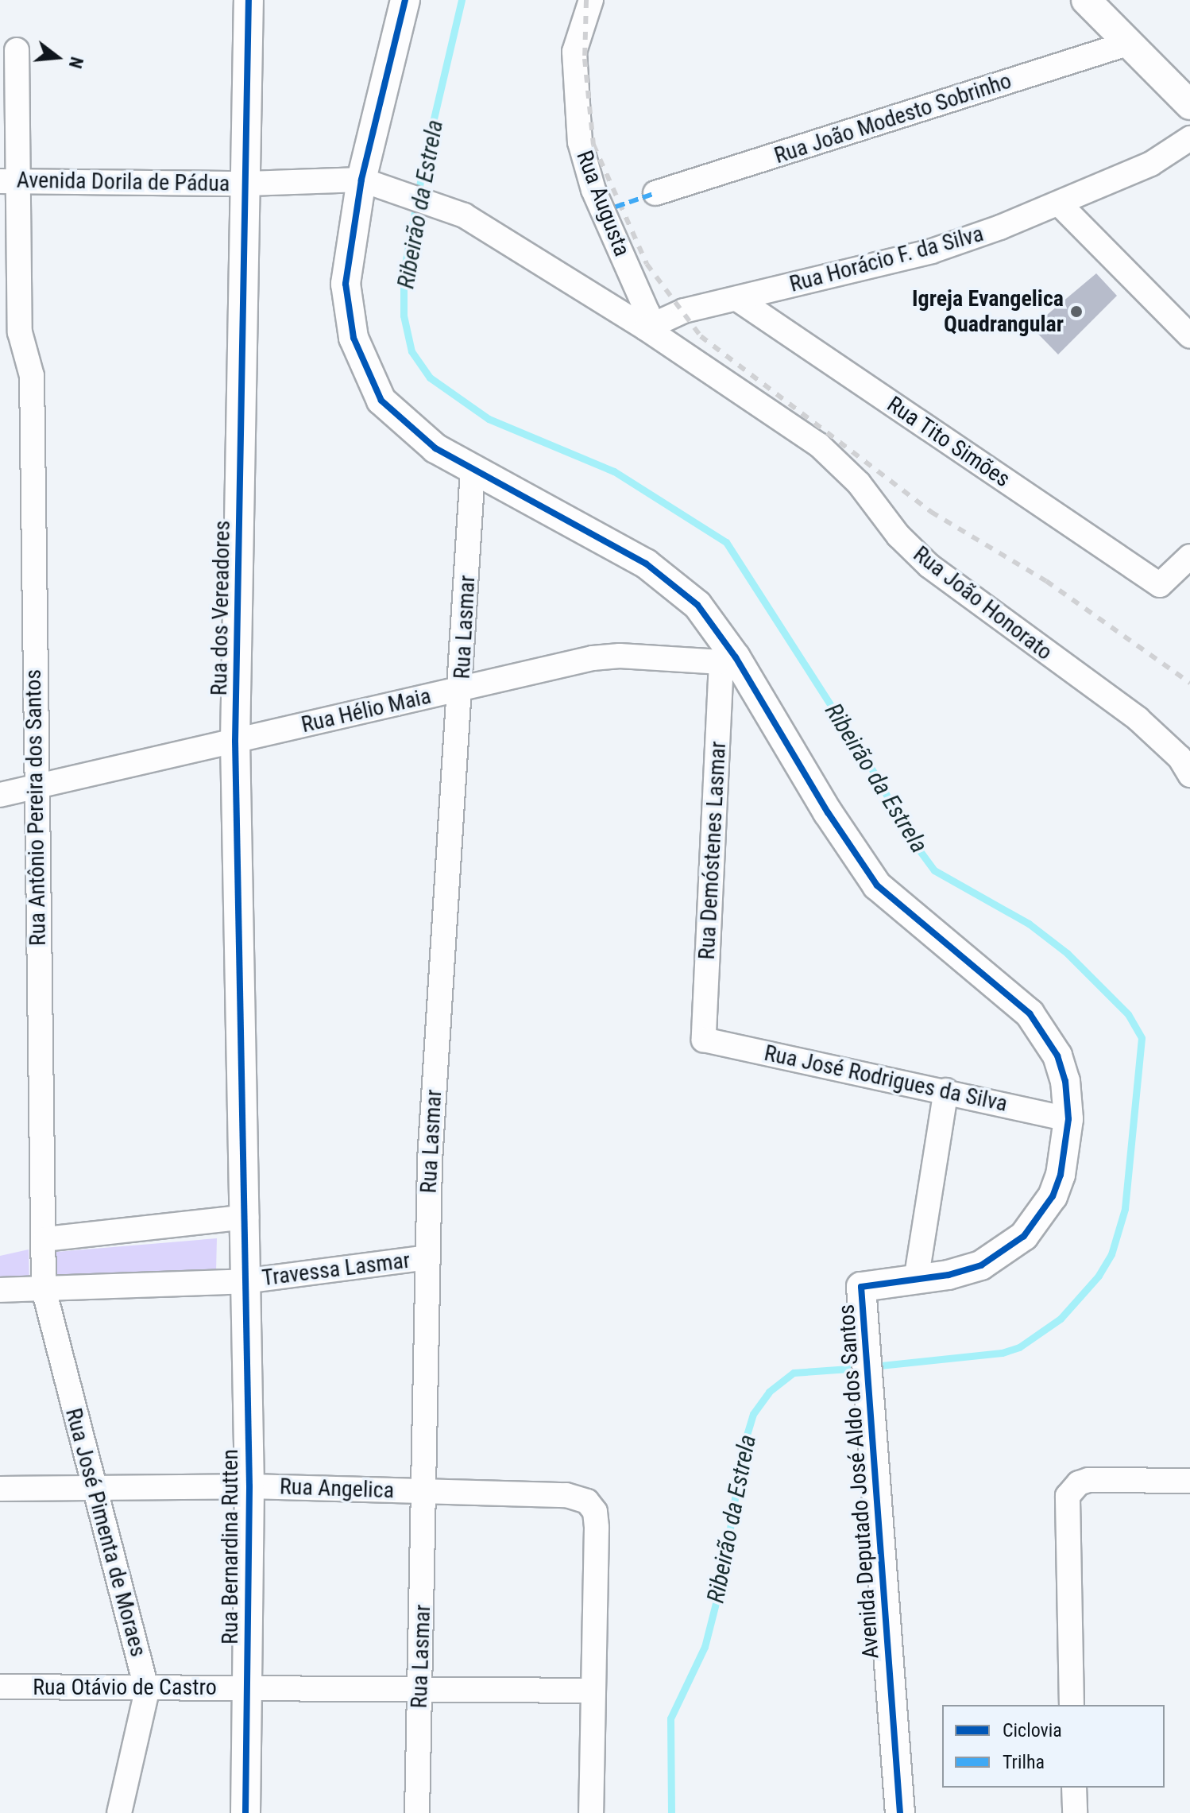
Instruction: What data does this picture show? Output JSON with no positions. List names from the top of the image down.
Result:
{
  "streets": {
    "street": [
      "Rua João Modesto Sobrinho",
      "Avenida Dorila de Pádua",
      "Rua Augusta",
      "Rua Horácio F. da Silva",
      "Rua Tito Simões",
      "Rua João Honorato",
      "Rua dos Vereadores",
      "Rua Lasmar",
      "Rua Hélio Maia",
      "Rua Antônio Pereira dos Santos",
      "Rua Demóstenes Lasmar",
      "Rua José Rodrigues da Silva",
      "Travessa Lasmar",
      "Avenida Deputado José Aldo dos Santos",
      "Rua Angelica",
      "Rua José Pimenta de Moraes",
      "Rua Bernardina Rutten",
      "Rua Otávio de Castro"
    ]
  },
  "crossings": [
    ["Avenida Dorila de Pádua", "Rua João Honorato"],
    ["Avenida Dorila de Pádua", "Rua dos Vereadores"],
    ["Avenida Dorila de Pádua", "Rua Antônio Pereira dos Santos"],
    ["Avenida Dorila de Pádua", "Avenida Deputado José Aldo dos Santos"],
    ["Rua Augusta", "Rua Horácio F. da Silva"],
    ["Rua Augusta", "Rua João Honorato"],
    ["Rua Horácio F. da Silva", "Rua Tito Simões"],
    ["Rua Horácio F. da Silva", "Rua João Honorato"],
    ["Rua João Honorato", "Avenida Deputado José Aldo dos Santos"],
    ["Rua dos Vereadores", "Rua Hélio Maia"],
    ["Rua dos Vereadores", "Rua Bernardina Rutten"],
    ["Rua Lasmar", "Rua Hélio Maia"],
    ["Rua Lasmar", "Travessa Lasmar"],
    ["Rua Lasmar", "Avenida Deputado José Aldo dos Santos"],
    ["Rua Lasmar", "Rua Angelica"],
    ["Rua Lasmar", "Rua Otávio de Castro"],
    ["Rua Hélio Maia", "Rua Antônio Pereira dos Santos"],
    ["Rua Hélio Maia", "Rua Demóstenes Lasmar"],
    ["Rua Hélio Maia", "Avenida Deputado José Aldo dos Santos"],
    ["Rua Antônio Pereira dos Santos", "Travessa Lasmar"],
    ["Rua Antônio Pereira dos Santos", "Rua José Pimenta de Moraes"],
    ["Rua Demóstenes Lasmar", "Rua José Rodrigues da Silva"],
    ["Rua Demóstenes Lasmar", "Avenida Deputado José Aldo dos Santos"],
    ["Rua José Rodrigues da Silva", "Avenida Deputado José Aldo dos Santos"],
    ["Travessa Lasmar", "Rua José Pimenta de Moraes"],
    ["Travessa Lasmar", "Rua Bernardina Rutten"],
    ["Rua Angelica", "Rua José Pimenta de Moraes"],
    ["Rua Angelica", "Rua Bernardina Rutten"],
    ["Rua Angelica", "Rua Otávio de Castro"],
    ["Rua José Pimenta de Moraes", "Rua Otávio de Castro"],
    ["Rua Bernardina Rutten", "Rua Otávio de Castro"]
  ],
  "water": ["Ribeirão da Estrela"],
  "places": ["Igreja Evangelica Quadrangular"],
  "legend": ["Ciclovia", "Trilha"],
  "north": "right"
}
